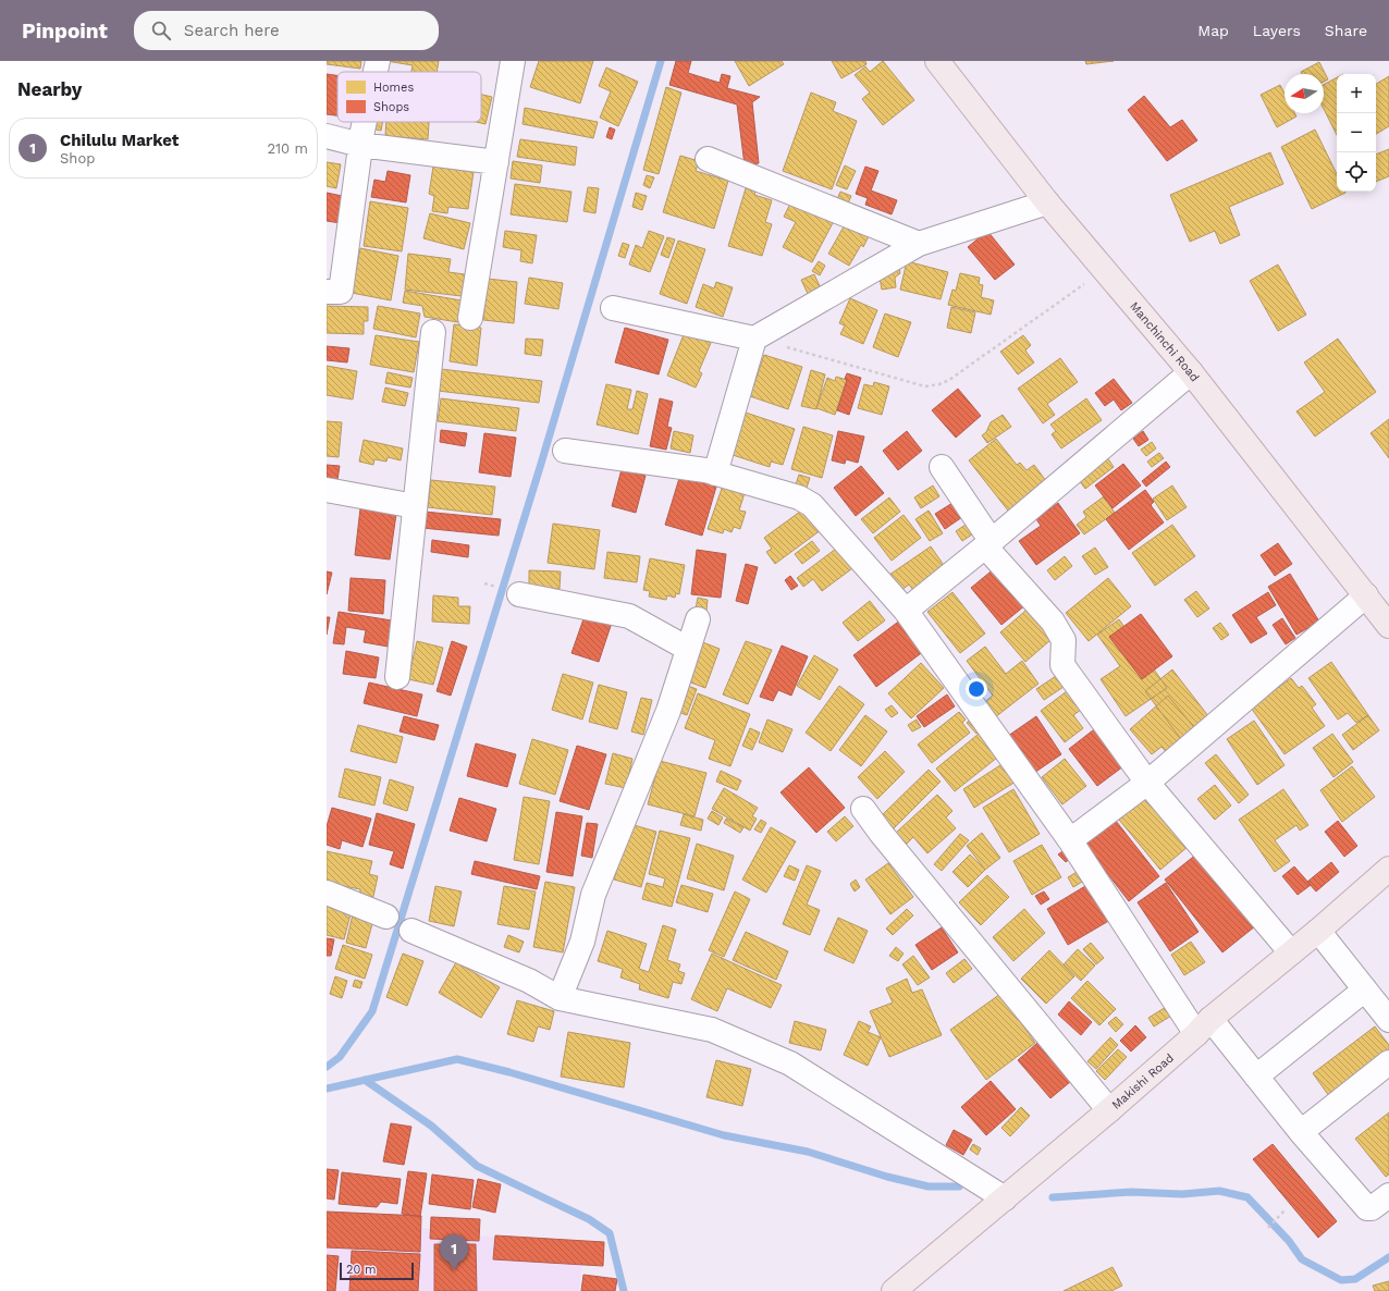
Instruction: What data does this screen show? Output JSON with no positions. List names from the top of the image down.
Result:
{
  "streets": {
    "main road": ["Manchinchi Road", "Makishi Road"]
  },
  "legend": ["Homes", "Shops"],
  "scale_bar": "20 m",
  "north": "left",
  "page": {
    "header": "Pinpoint",
    "search": "Search here",
    "nav": ["Map", "Layers", "Share"],
    "heading": "Nearby",
    "map_buttons": ["+", "−"],
    "list": [
      {
        "mark": "1",
        "name": "Chilulu Market",
        "note": "Shop",
        "value": "210 m"
      }
    ],
    "pins": "1",
    "scale": "20 m"
  }
}
